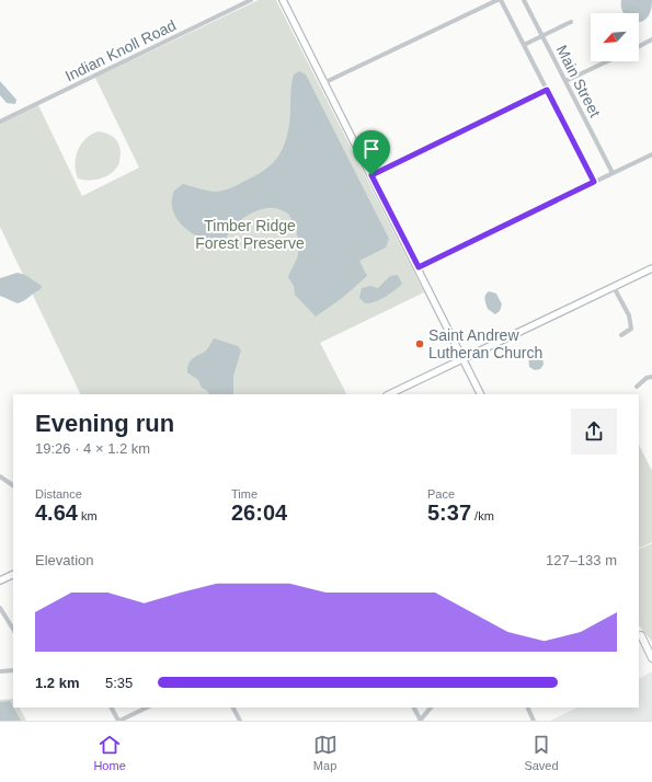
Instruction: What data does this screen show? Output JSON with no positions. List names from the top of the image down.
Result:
{
  "streets": {
    "street": ["Indian Knoll Road", "Main Street"]
  },
  "parks": ["Timber Ridge Forest Preserve"],
  "places": ["Saint Andrew Lutheran Church"],
  "north": "bottom left",
  "page": {
    "heading": ["Evening run", "19:26 · 4 × 1.2 km"],
    "stats": [
      ["Distance", "4.64 km"],
      ["Time", "26:04"],
      ["Pace", "5:37 /km"]
    ],
    "chart": ["Elevation", "127–133 m"],
    "list": [
      {
        "name": "1.2 km",
        "note": "5:35"
      }
    ],
    "tabs": ["Home", "Map", "Saved"]
  }
}
